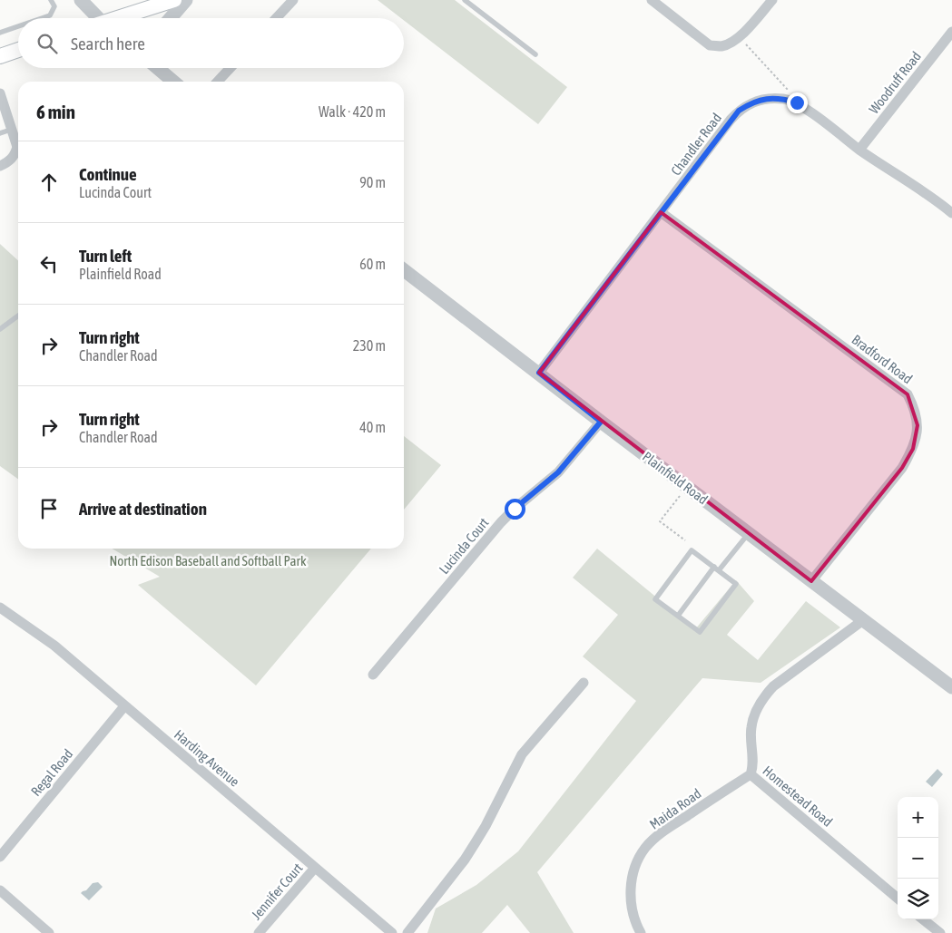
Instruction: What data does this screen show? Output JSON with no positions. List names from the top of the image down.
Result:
{
  "streets": {
    "street": [
      "Woodruff Road",
      "Chandler Road",
      "Bradford Road",
      "Plainfield Road",
      "Lucinda Court",
      "Harding Avenue",
      "Regal Road",
      "Homestead Road",
      "Maida Road",
      "Jennifer Court"
    ]
  },
  "crossings": [
    ["Woodruff Road", "Chandler Road"],
    ["Chandler Road", "Bradford Road"],
    ["Chandler Road", "Plainfield Road"],
    ["Bradford Road", "Plainfield Road"],
    ["Plainfield Road", "Lucinda Court"],
    ["Plainfield Road", "Homestead Road"],
    ["Harding Avenue", "Regal Road"],
    ["Harding Avenue", "Jennifer Court"],
    ["Homestead Road", "Maida Road"]
  ],
  "parks": ["North Edison Baseball and Softball Park"],
  "page": {
    "search": "Search here",
    "heading": ["6 min", "Walk · 420 m"],
    "list": [
      ["Continue", "Lucinda Court", "90 m"],
      ["Turn left", "Plainfield Road", "60 m"],
      ["Turn right", "Chandler Road", "230 m"],
      ["Turn right", "Chandler Road", "40 m"],
      "Arrive at destination"
    ],
    "map_buttons": ["+", "−"]
  }
}
